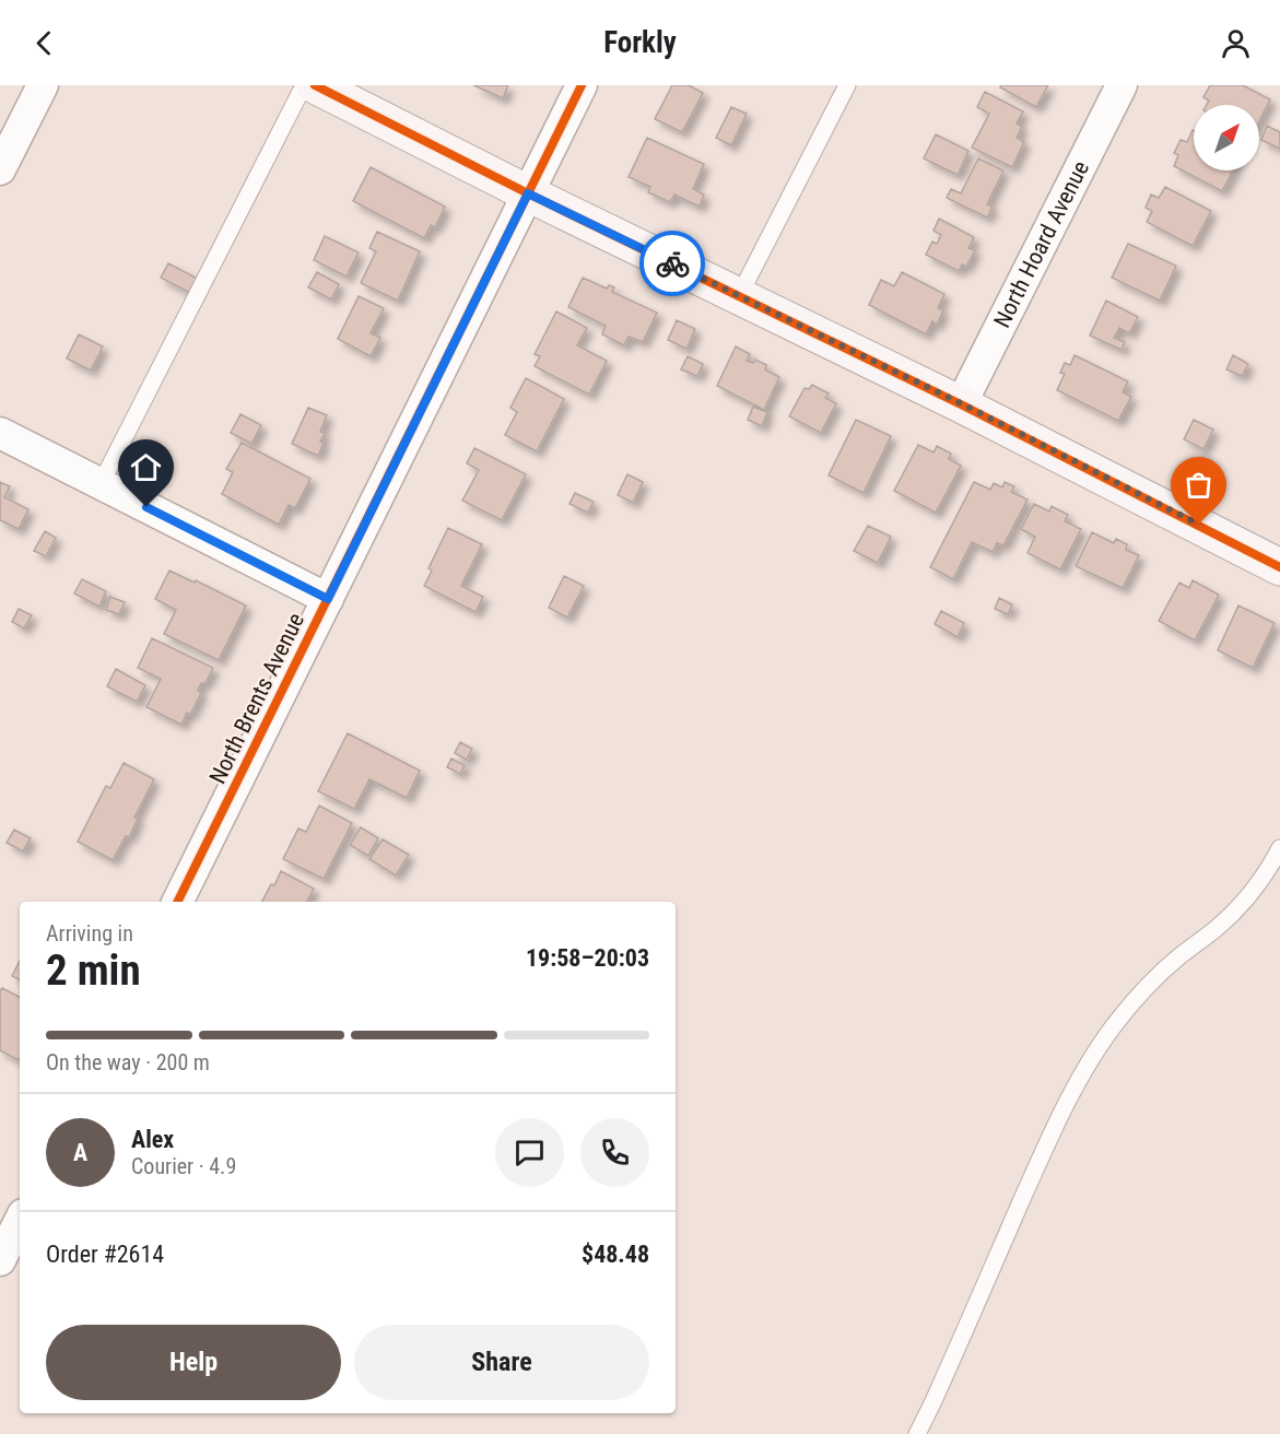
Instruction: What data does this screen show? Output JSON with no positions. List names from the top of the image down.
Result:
{
  "streets": {
    "street": ["North Hoard Avenue", "North Brents Avenue"]
  },
  "north": "top right",
  "page": {
    "header": "Forkly",
    "heading": ["2 min", "Arriving in", "19:58–20:03"],
    "panel": [
      "Alex",
      "Courier · 4.9",
      "Order #2614",
      "$48.48"
    ],
    "bar": "On the way · 200 m",
    "round": "A",
    "buttons": ["Help", "Share"]
  }
}
